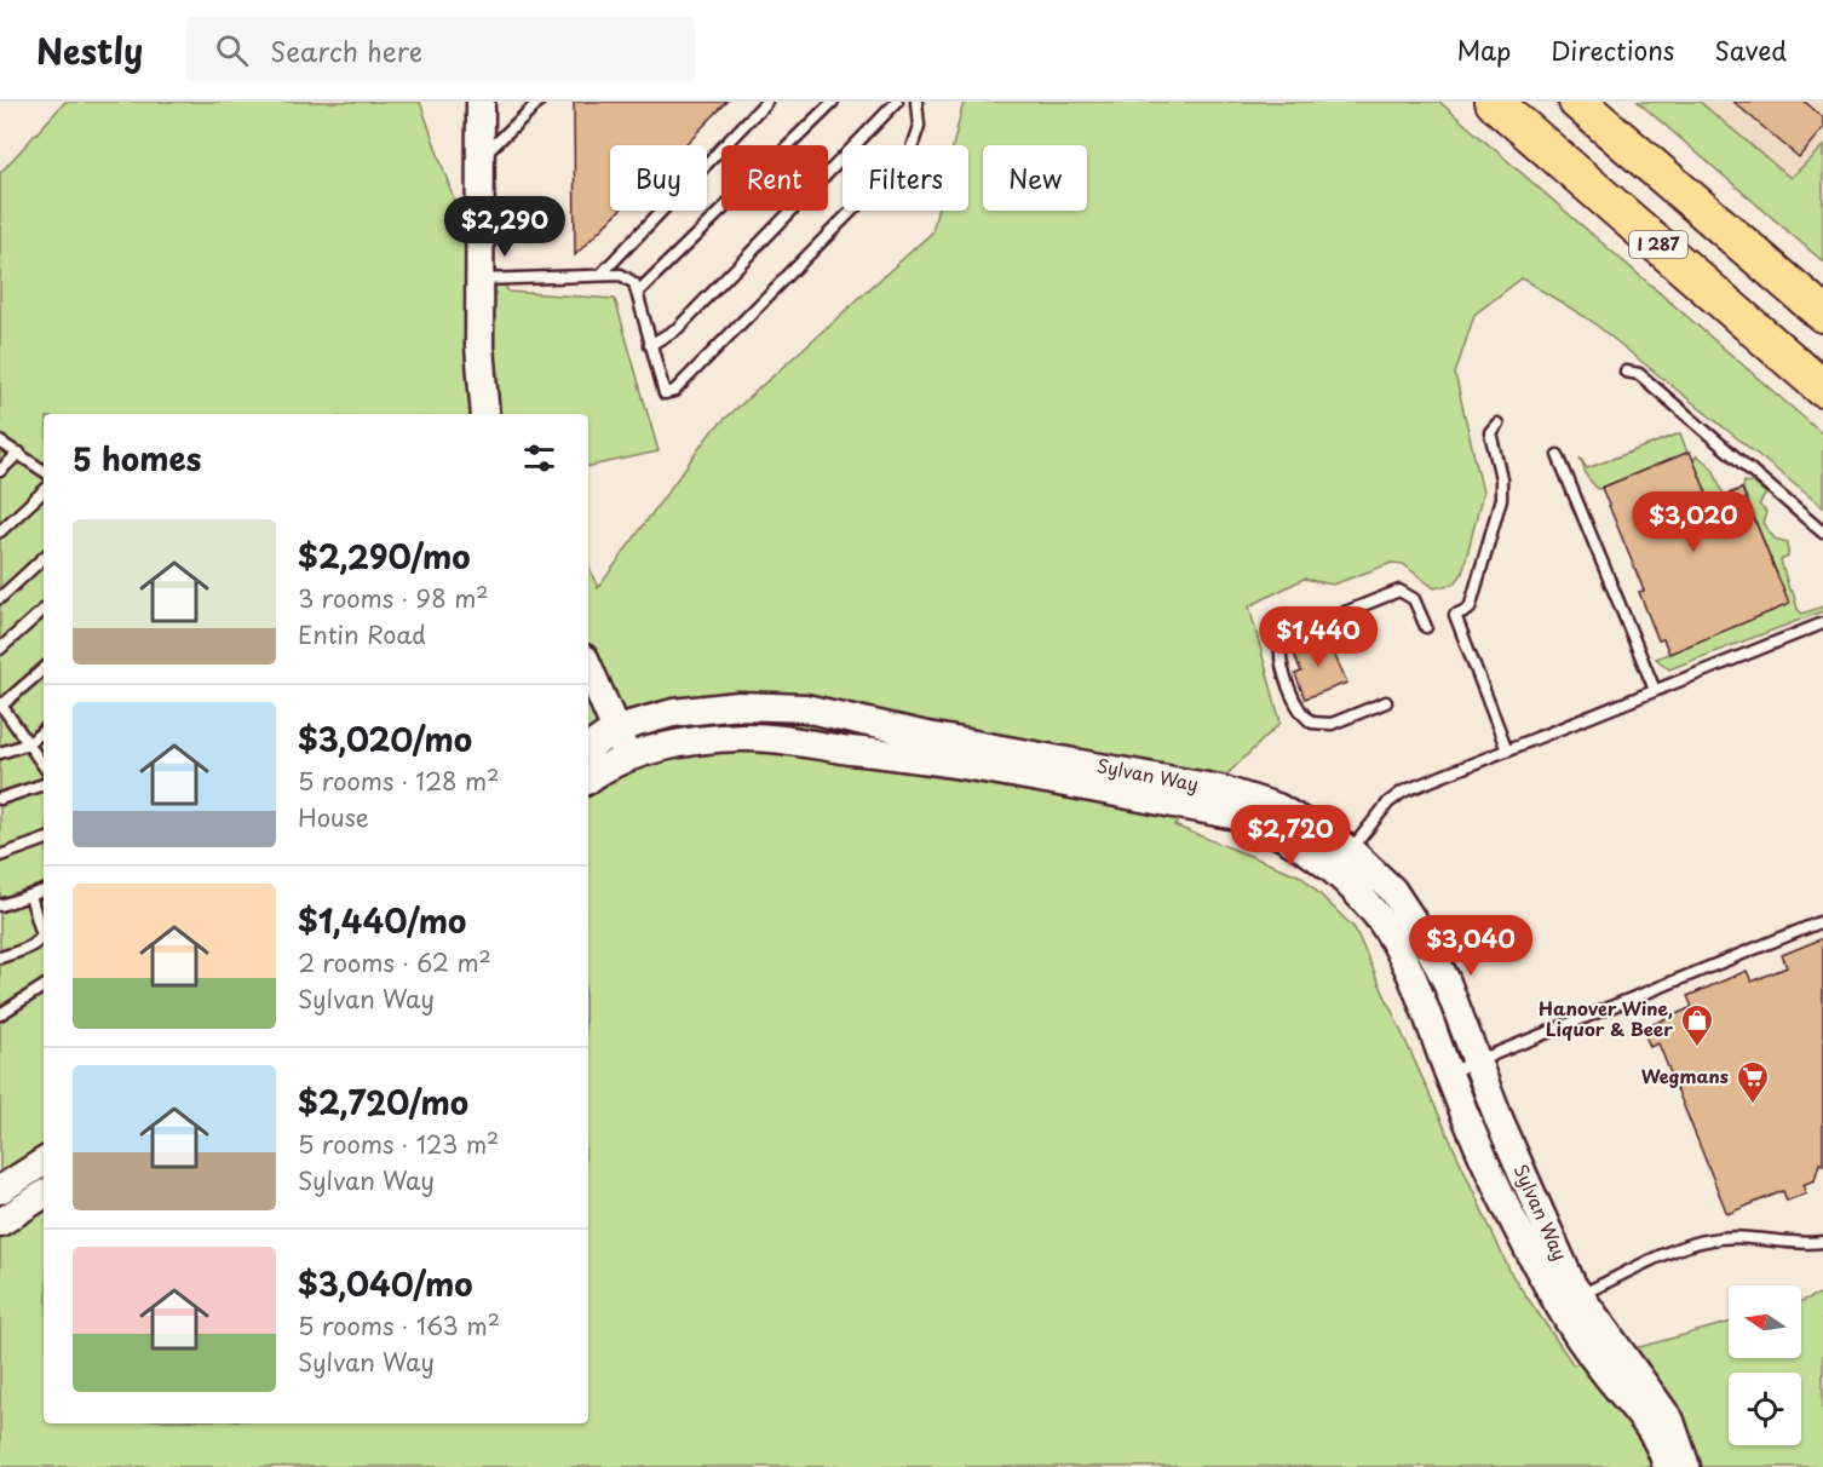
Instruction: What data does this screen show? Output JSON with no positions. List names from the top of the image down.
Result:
{
  "streets": {
    "highway": ["I 287"],
    "street": ["Sylvan Way"]
  },
  "places": {
    "shop": ["Hanover Wine, Liquor & Beer"],
    "supermarket": ["Wegmans"]
  },
  "north": "left",
  "page": {
    "header": "Nestly",
    "search": "Search here",
    "nav": ["Map", "Directions", "Saved"],
    "chip": [
      "Buy",
      "Rent",
      "Filters",
      "New"
    ],
    "price": [
      "$2,290",
      "$3,020",
      "$1,440",
      "$2,720",
      "$3,040"
    ],
    "heading": "5 homes",
    "list": [
      {
        "name": "$2,290/mo",
        "note": "3 rooms · 98 m² · Entin Road"
      },
      {
        "name": "$3,020/mo",
        "note": "5 rooms · 128 m² · House"
      },
      {
        "name": "$1,440/mo",
        "note": "2 rooms · 62 m² · Sylvan Way"
      },
      {
        "name": "$2,720/mo",
        "note": "5 rooms · 123 m² · Sylvan Way"
      },
      {
        "name": "$3,040/mo",
        "note": "5 rooms · 163 m² · Sylvan Way"
      }
    ]
  }
}
